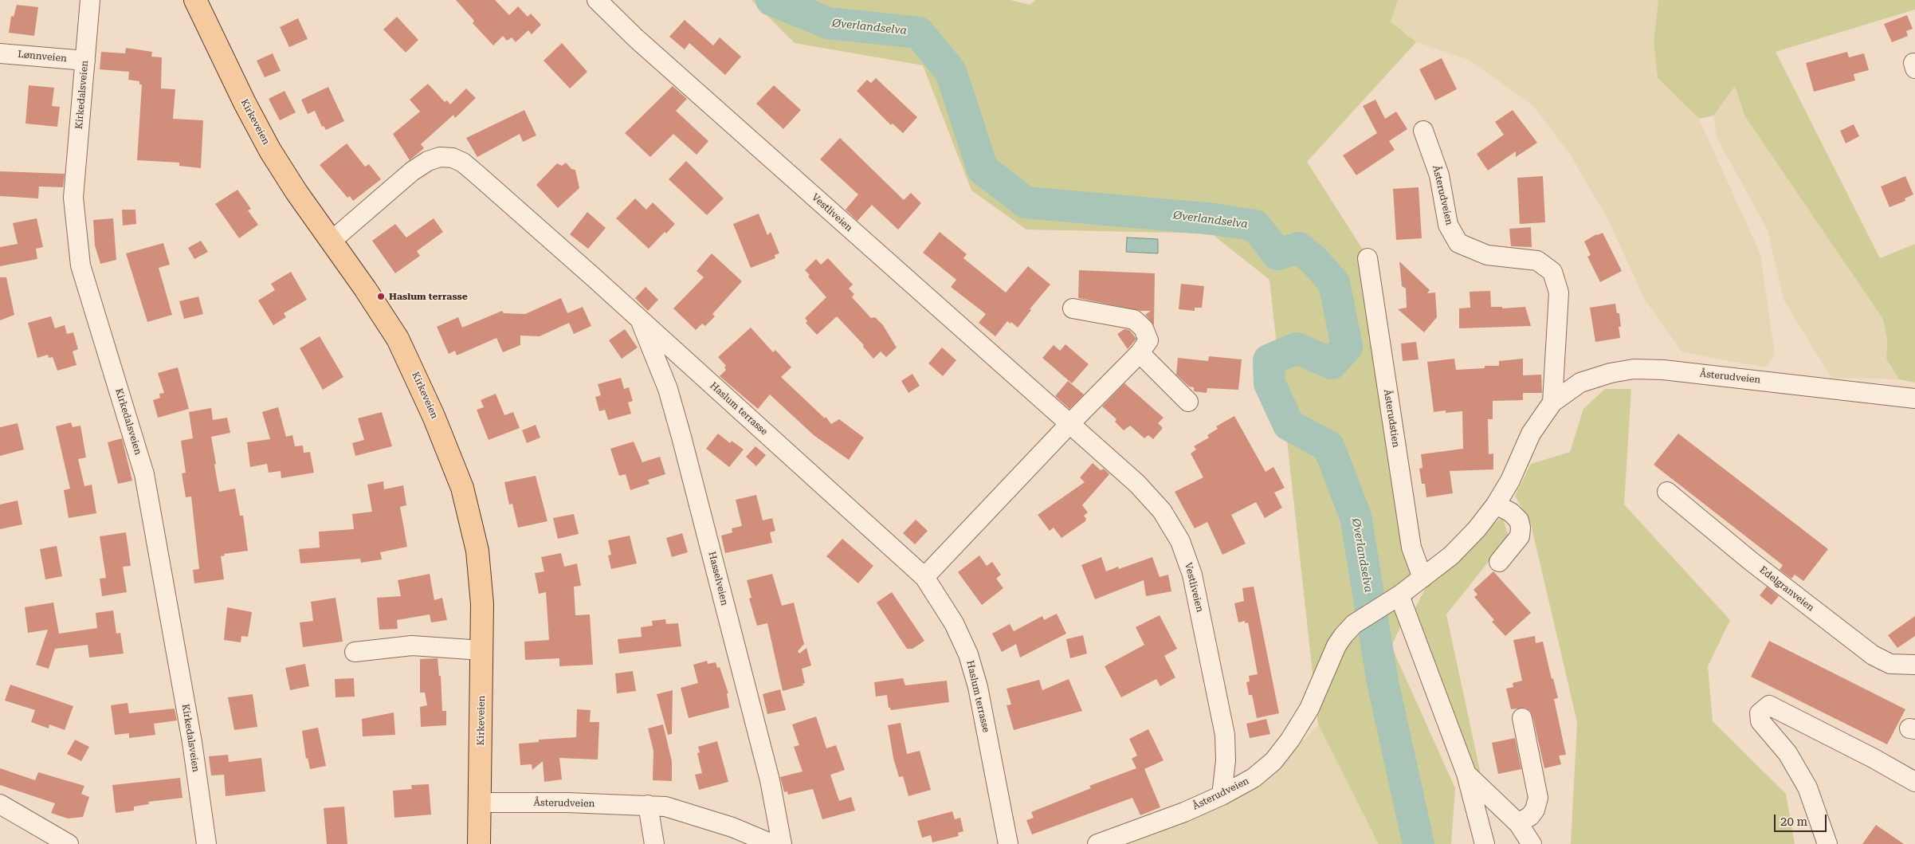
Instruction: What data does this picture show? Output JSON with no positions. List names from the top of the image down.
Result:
{
  "streets": {
    "main road": ["Kirkeveien"],
    "street": [
      "Lønnveien",
      "Kirkedalsveien",
      "Åsterudveien",
      "Vestliveien",
      "Haslum terrasse",
      "Åsterudstien",
      "Hasselveien",
      "Edelgranveien"
    ]
  },
  "crossings": [
    ["Lønnveien", "Kirkedalsveien"],
    ["Kirkeveien", "Åsterudveien"],
    ["Kirkeveien", "Haslum terrasse"],
    ["Åsterudveien", "Vestliveien"],
    ["Åsterudveien", "Åsterudstien"],
    ["Haslum terrasse", "Hasselveien"]
  ],
  "water": ["Øverlandselva"],
  "places": ["Haslum terrasse"],
  "scale_bar": "20 m"
}
